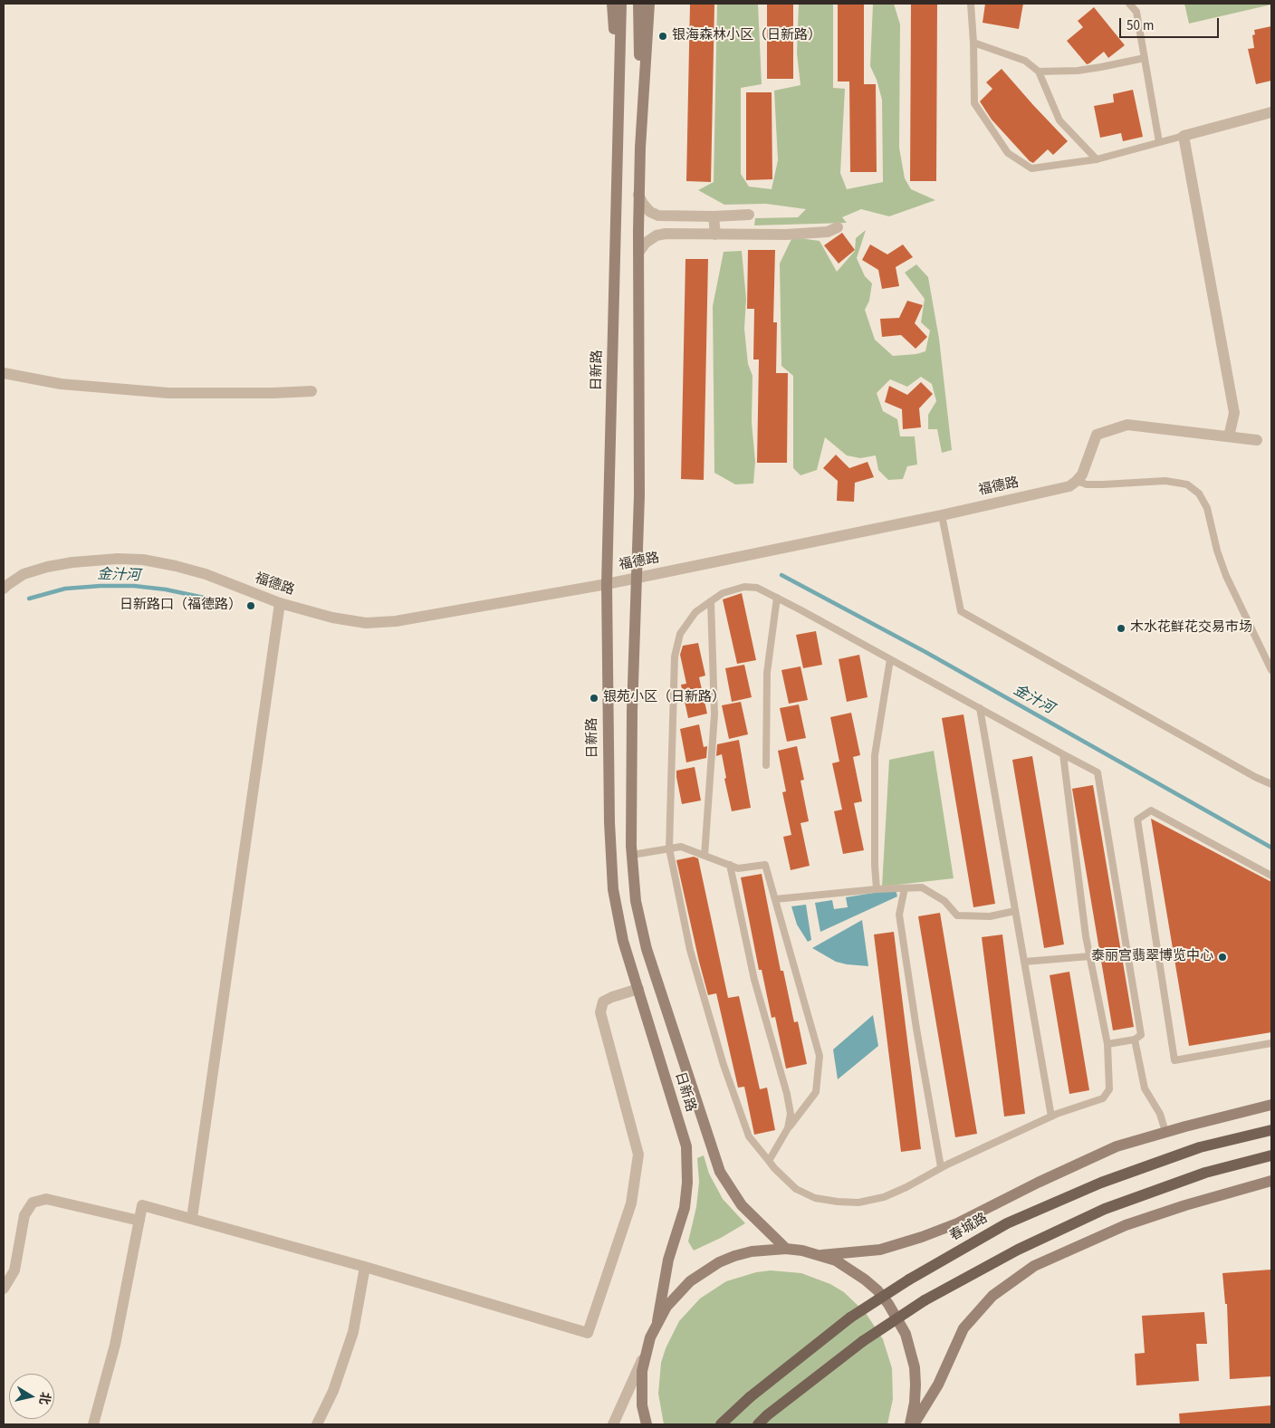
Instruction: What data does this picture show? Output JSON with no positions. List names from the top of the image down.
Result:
{
  "streets": {
    "main road": ["日新路", "春城路"],
    "street": ["福德路"]
  },
  "crossings": [
    ["日新路", "福德路"]
  ],
  "water": ["金汁河"],
  "places": [
    "银海森林小区（日新路）",
    "日新路口（福德路）",
    "木水花鲜花交易市场",
    "银苑小区（日新路）",
    "泰丽宫翡翠博览中心"
  ],
  "scale_bar": "50 m",
  "north": "right"
}
